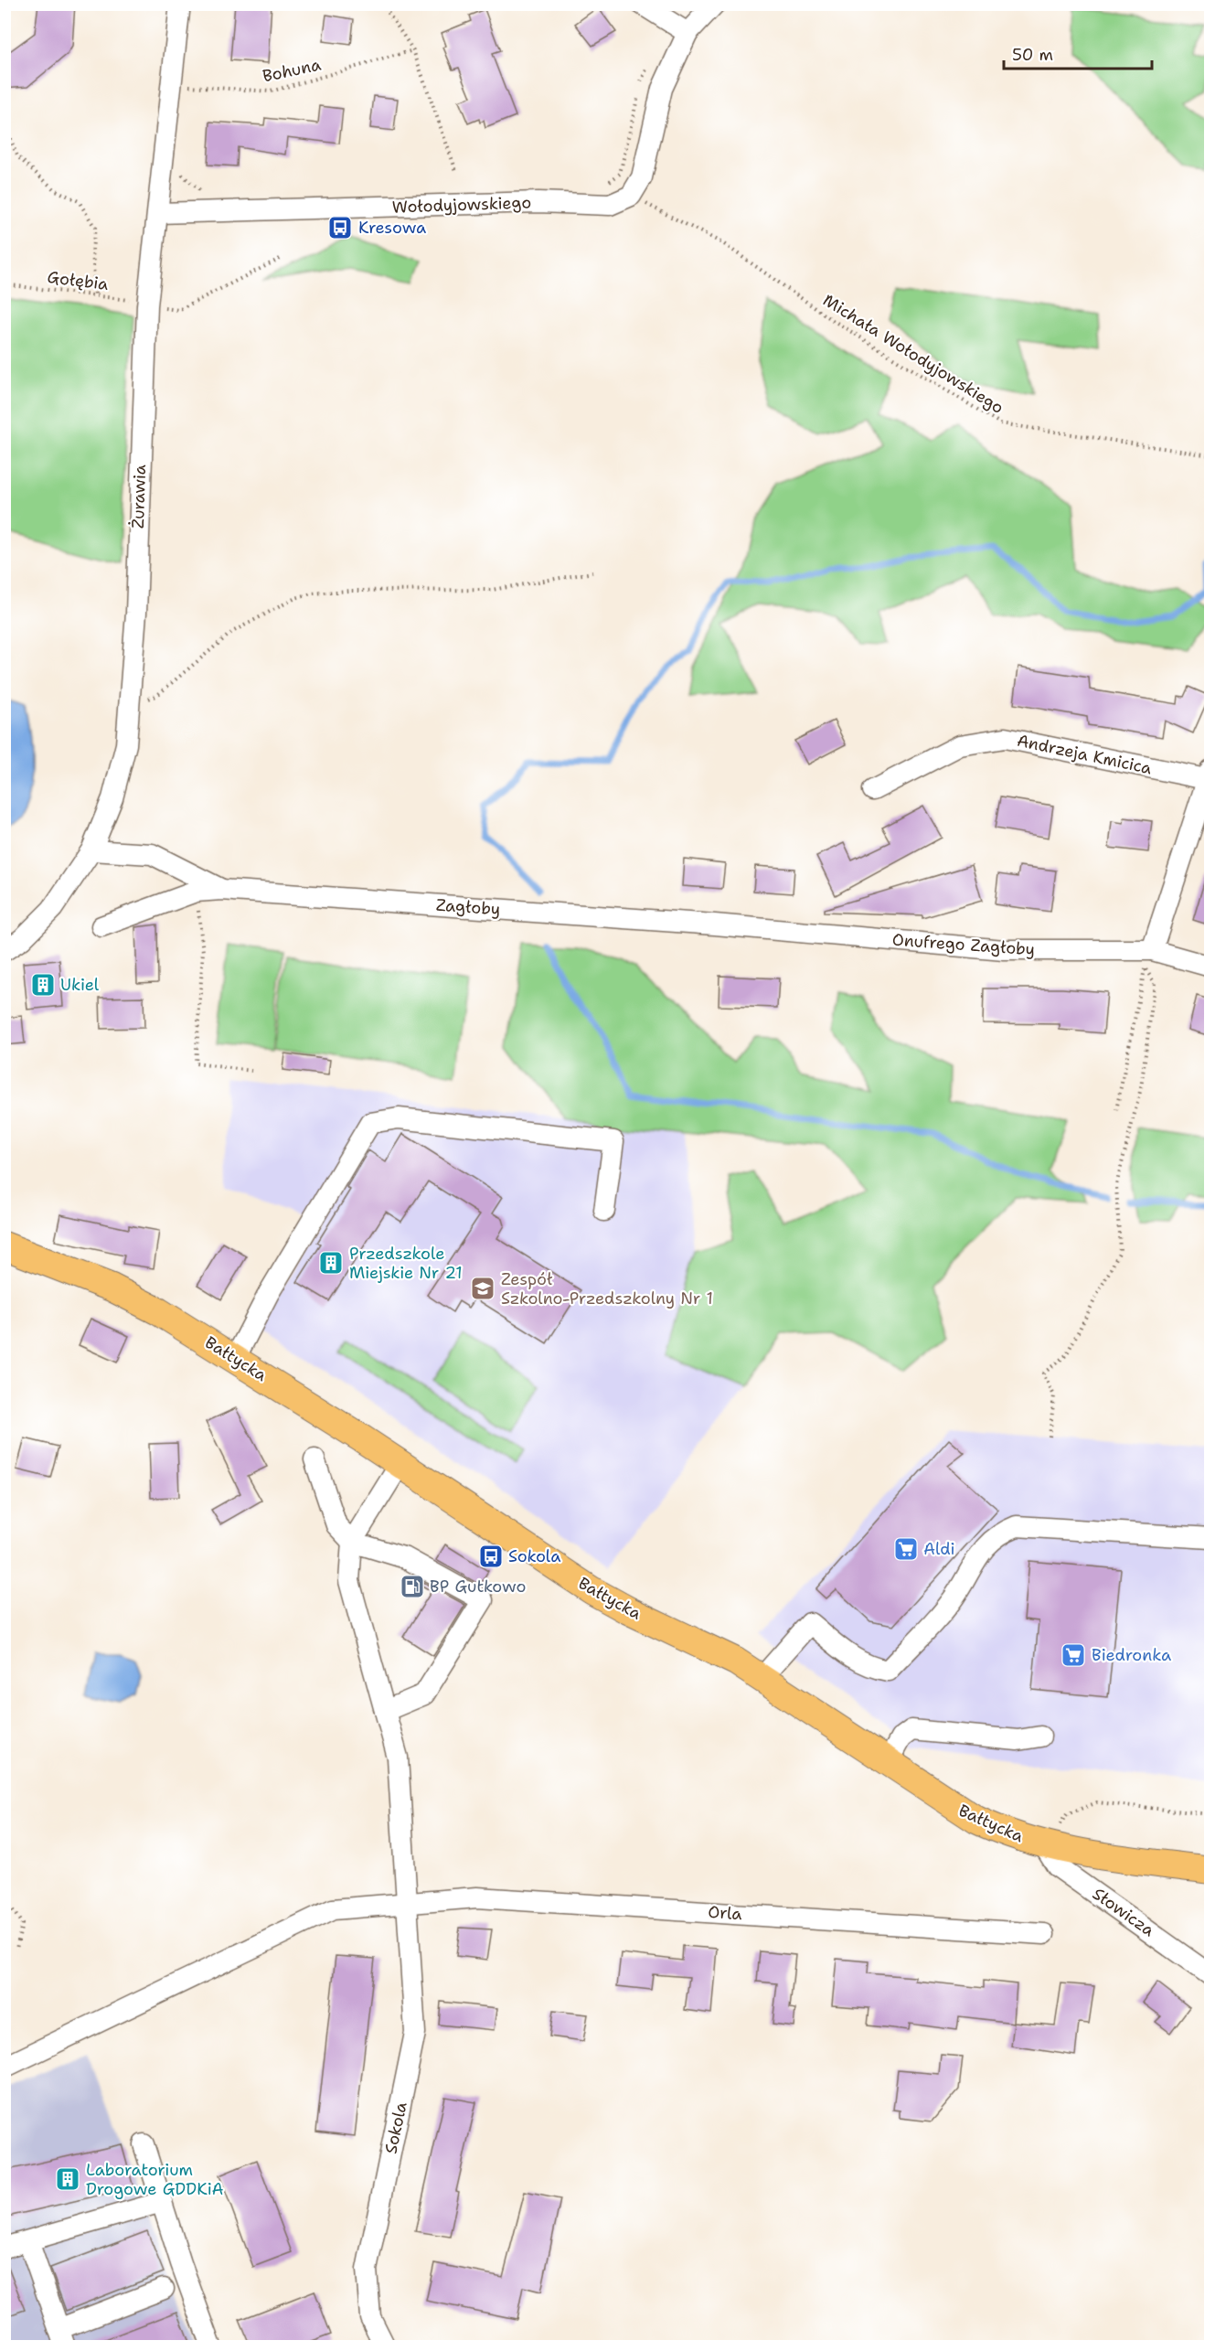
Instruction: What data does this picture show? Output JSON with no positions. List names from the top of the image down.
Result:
{
  "streets": {
    "main road": ["Bałtycka"],
    "street": [
      "Wołodyjowskiego",
      "Żurawia",
      "Andrzeja Kmicica",
      "Zagłoby",
      "Onufrego Zagłoby",
      "Słowicza",
      "Orla",
      "Sokola"
    ],
    "path": ["Bohuna", "Gołębia", "Michała Wołodyjowskiego"]
  },
  "crossings": [
    ["Bohuna", "Żurawia"],
    ["Wołodyjowskiego", "Michała Wołodyjowskiego"],
    ["Wołodyjowskiego", "Żurawia"],
    ["Gołębia", "Żurawia"],
    ["Żurawia", "Zagłoby"],
    ["Andrzeja Kmicica", "Onufrego Zagłoby"],
    ["Zagłoby", "Onufrego Zagłoby"],
    ["Bałtycka", "Słowicza"],
    ["Bałtycka", "Sokola"],
    ["Orla", "Sokola"]
  ],
  "places": {
    "bus stop": ["Kresowa", "Sokola"],
    "building": ["Ukiel", "Przedszkole Miejskie Nr 21", "Laboratorium Drogowe GDDKiA"],
    "school or university": ["Zespół Szkolno-Przedszkolny Nr 1"],
    "supermarket": ["Aldi", "Biedronka"],
    "fuel station": ["BP Gutkowo"]
  },
  "scale_bar": "50 m"
}
